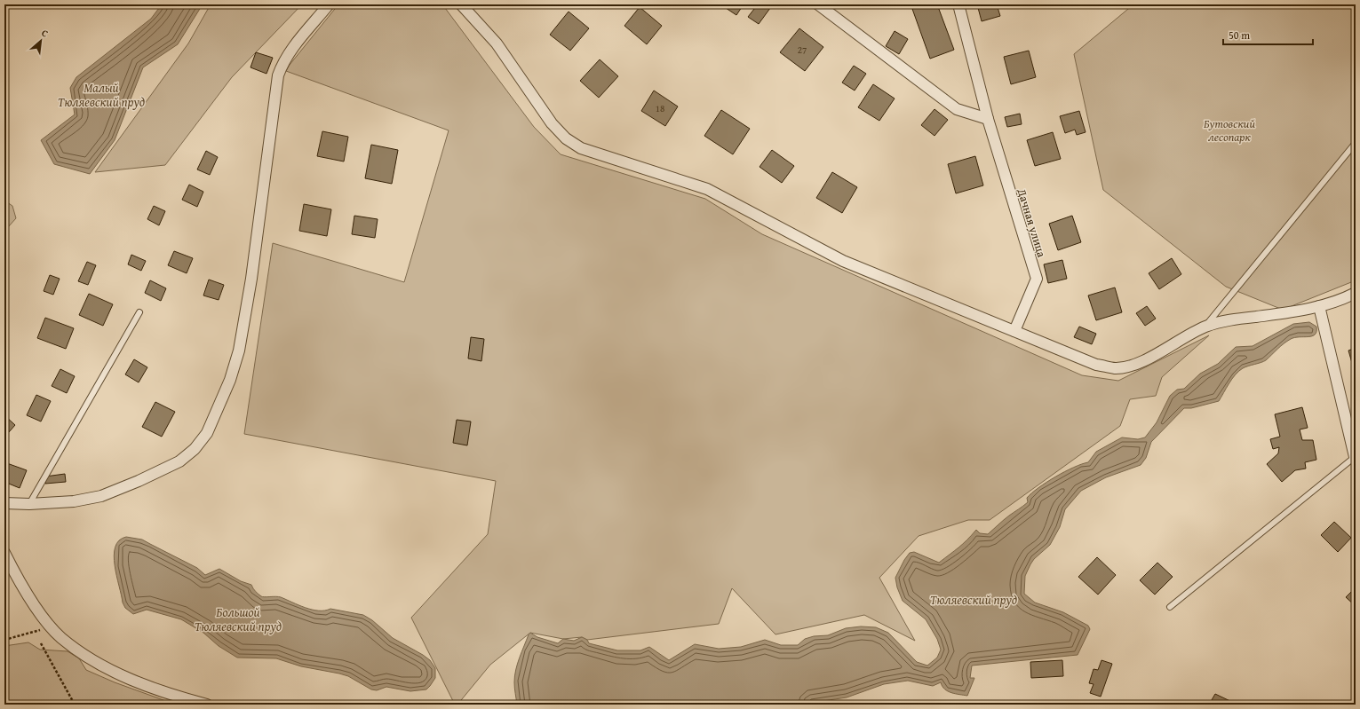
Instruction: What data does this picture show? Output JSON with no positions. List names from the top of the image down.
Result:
{
  "streets": {
    "street": ["Дачная улица"]
  },
  "water": ["Малый Тюляевский пруд", "Тюляевский пруд", "Большой Тюляевский пруд"],
  "parks": ["Бутовский лесопарк"],
  "house_numbers": ["27", "18"],
  "scale_bar": "50 m",
  "north": "top right"
}
